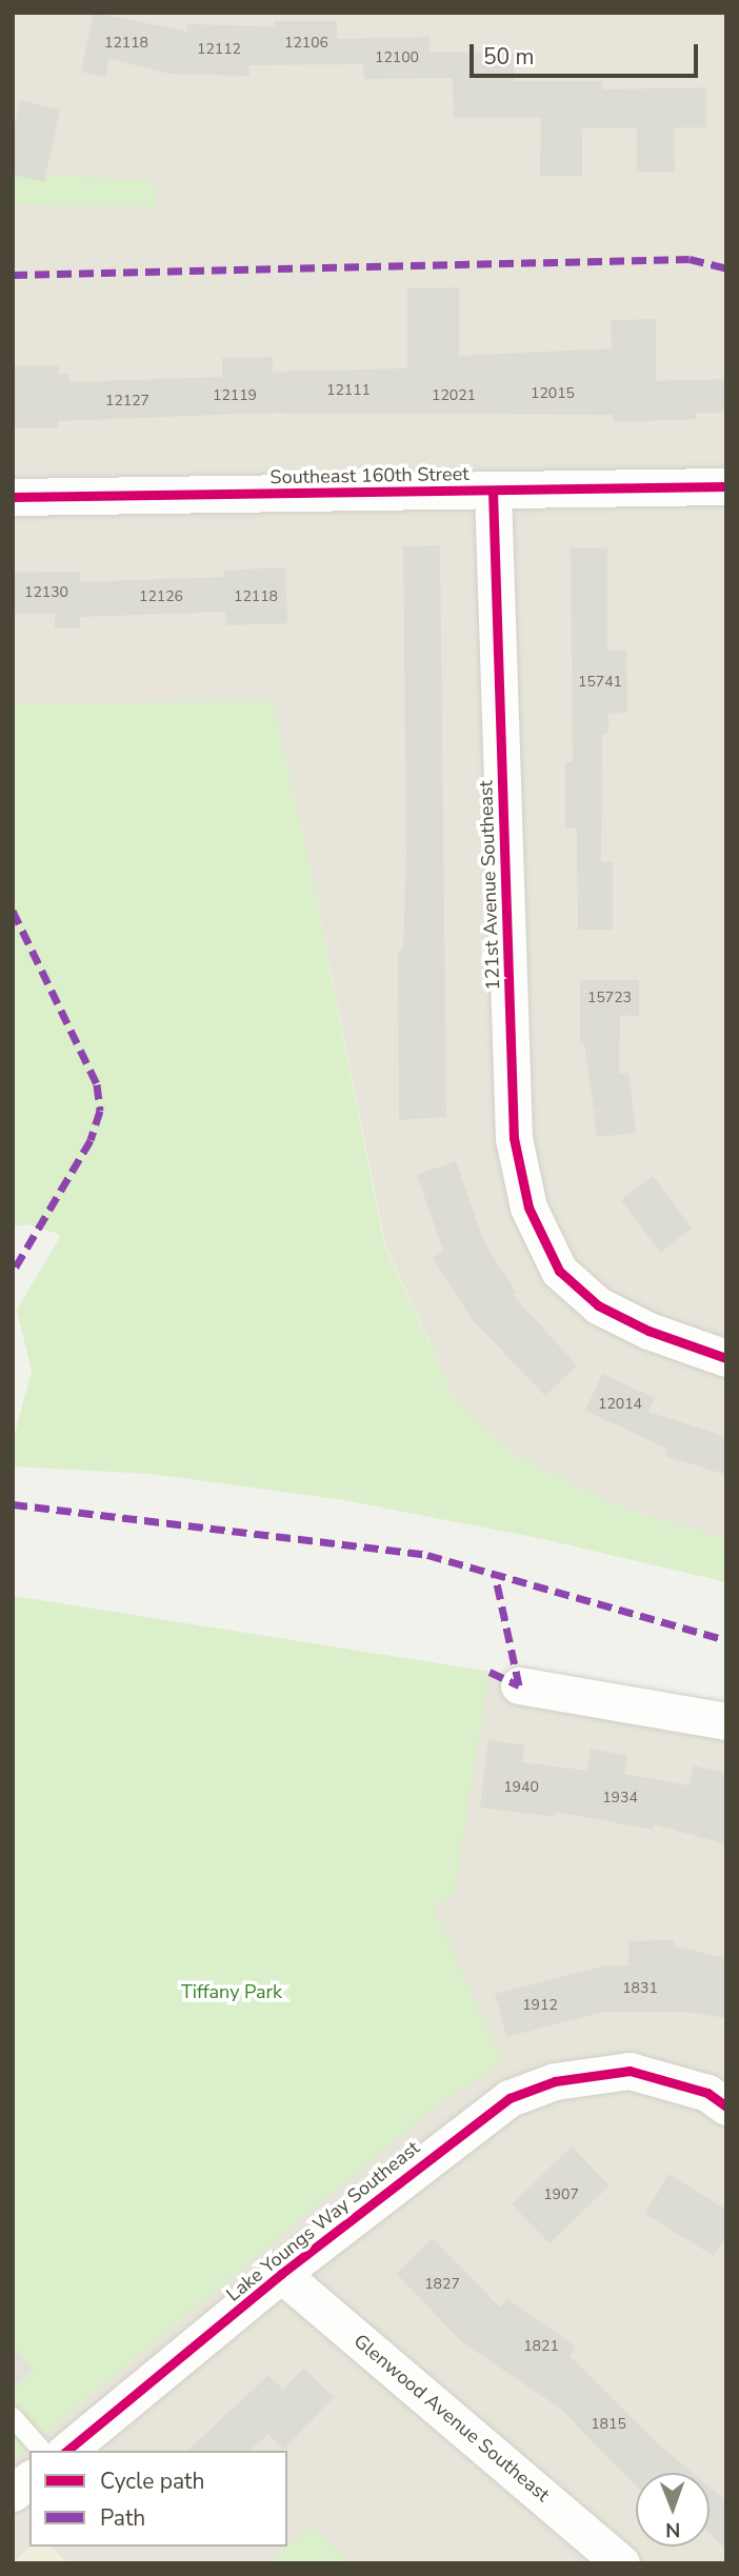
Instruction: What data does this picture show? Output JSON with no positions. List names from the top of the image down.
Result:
{
  "streets": {
    "street": [
      "Southeast 160th Street",
      "121st Avenue Southeast",
      "Lake Youngs Way Southeast",
      "Glenwood Avenue Southeast"
    ]
  },
  "crossings": [
    ["Southeast 160th Street", "121st Avenue Southeast"],
    ["Lake Youngs Way Southeast", "Glenwood Avenue Southeast"]
  ],
  "parks": ["Tiffany Park"],
  "house_numbers": [
    "12118",
    "12106",
    "12112",
    "12100",
    "12111",
    "12015",
    "12119",
    "12021",
    "12127",
    "12130",
    "12126",
    "12118",
    "15741",
    "15723",
    "12014",
    "1940",
    "1934",
    "1831",
    "1912",
    "1907",
    "1827",
    "1821",
    "1815"
  ],
  "legend": ["Cycle path", "Path"],
  "scale_bar": "50 m",
  "north": "bottom"
}
